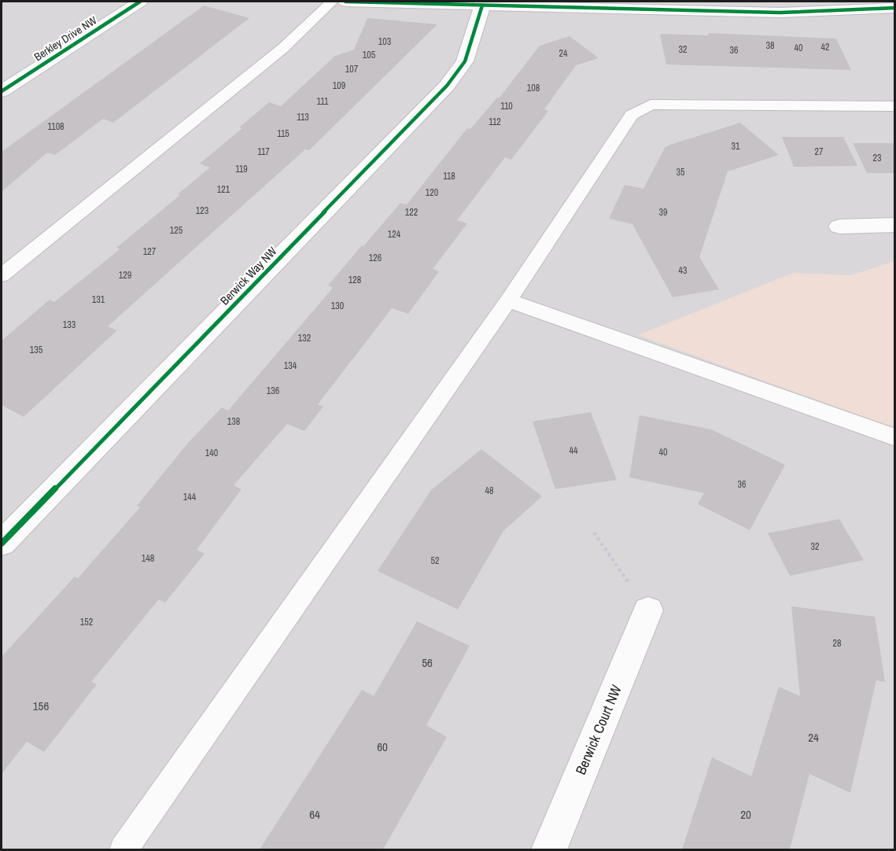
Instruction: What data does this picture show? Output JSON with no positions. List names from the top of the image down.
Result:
{
  "streets": {
    "street": ["Berkley Drive NW", "Berwick Way NW", "Berwick Court NW"]
  },
  "house_numbers": [
    "103",
    "38",
    "42",
    "40",
    "32",
    "36",
    "24",
    "105",
    "107",
    "109",
    "108",
    "111",
    "110",
    "113",
    "112",
    "1108",
    "115",
    "31",
    "117",
    "27",
    "23",
    "119",
    "35",
    "118",
    "121",
    "120",
    "123",
    "122",
    "39",
    "125",
    "124",
    "127",
    "126",
    "43",
    "129",
    "128",
    "131",
    "130",
    "133",
    "132",
    "135",
    "134",
    "136",
    "138",
    "44",
    "40",
    "140",
    "36",
    "48",
    "144",
    "32",
    "148",
    "52",
    "152",
    "28",
    "56",
    "156",
    "24",
    "60",
    "64",
    "20"
  ]
}
